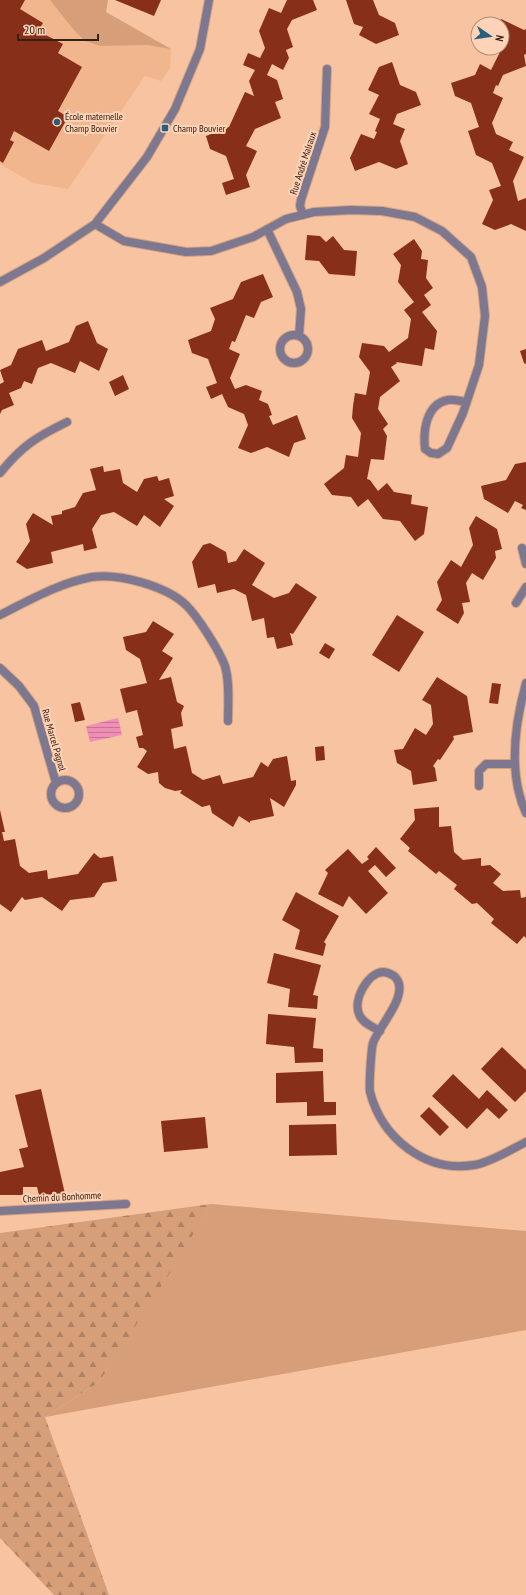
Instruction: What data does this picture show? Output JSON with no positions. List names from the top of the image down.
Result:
{
  "streets": {
    "street": ["Rue André Malraux", "Rue Marcel Pagnol", "Chemin du Bonhomme"]
  },
  "places": {
    "other": ["École maternelle Champ Bouvier"],
    "transit": ["Champ Bouvier"]
  },
  "scale_bar": "20 m",
  "north": "right"
}
